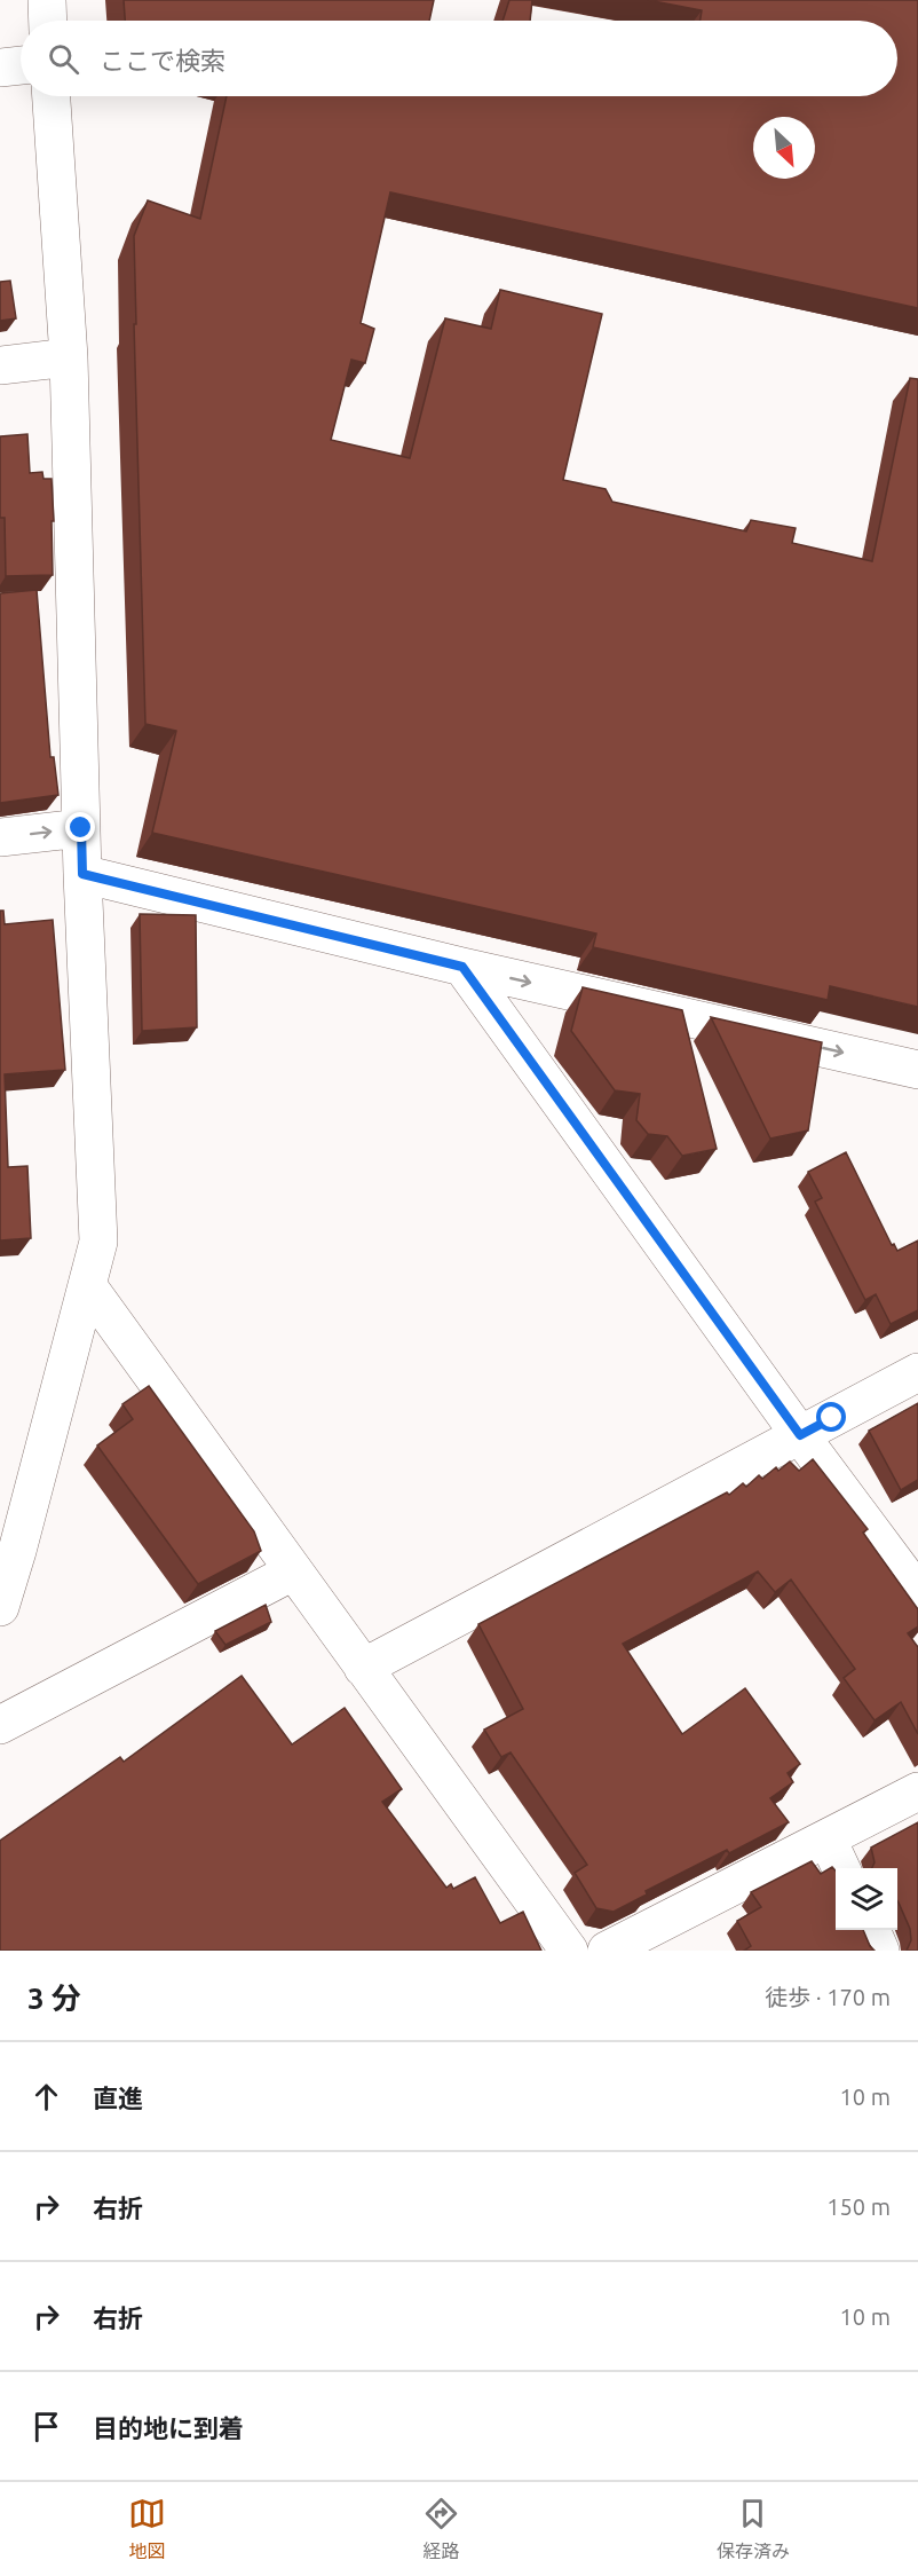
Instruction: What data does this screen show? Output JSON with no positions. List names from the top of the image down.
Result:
{
  "north": "bottom right",
  "page": {
    "search": "ここで検索",
    "heading": ["3 分", "徒歩 · 170 m"],
    "list": [
      ["直進", "10 m"],
      ["右折", "150 m"],
      ["右折", "10 m"],
      "目的地に到着"
    ],
    "nav": ["地図", "経路", "保存済み"]
  }
}
